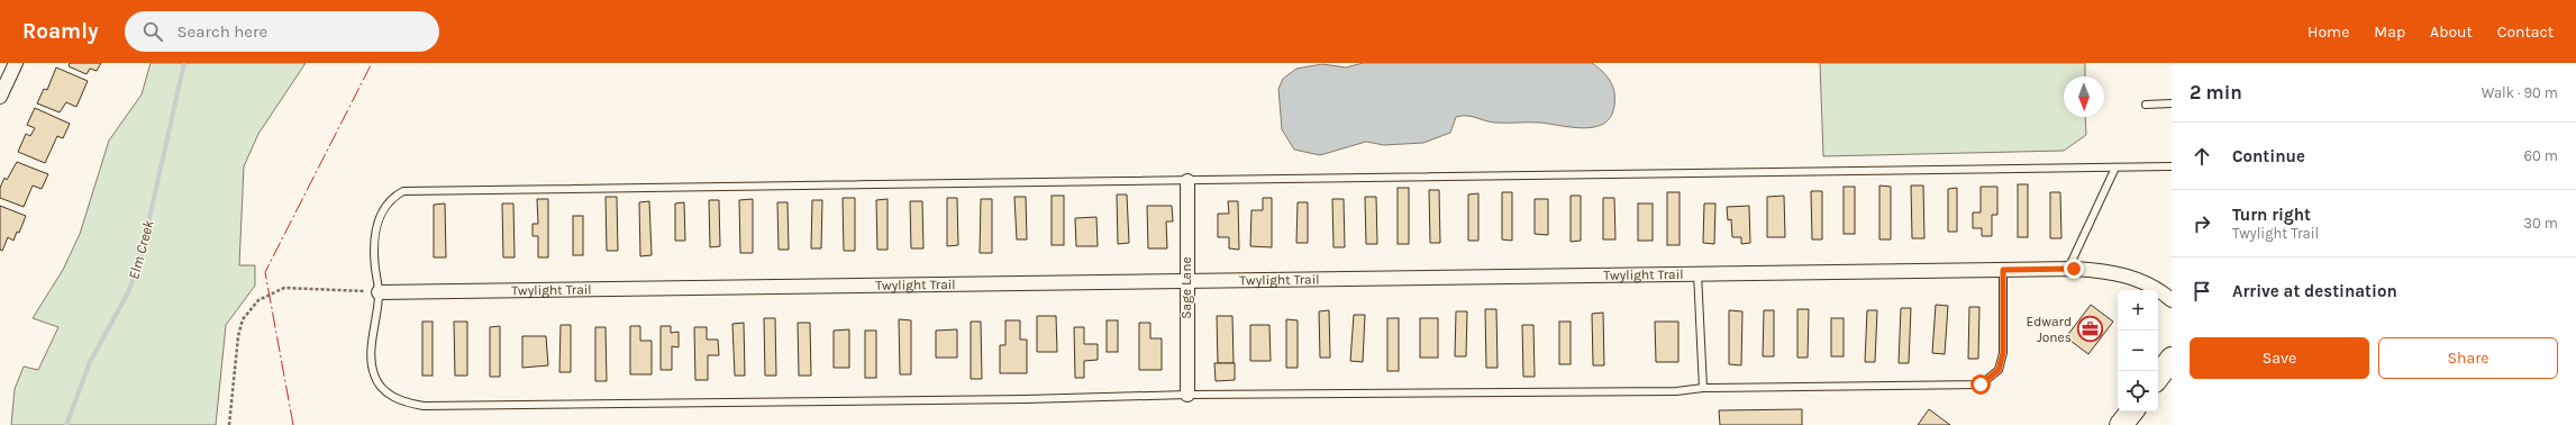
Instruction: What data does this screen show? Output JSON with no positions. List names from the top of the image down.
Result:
{
  "streets": {
    "street": ["Twylight Trail", "Sage Lane"]
  },
  "crossings": [
    ["Twylight Trail", "Sage Lane"]
  ],
  "water": ["Elm Creek"],
  "places": {
    "office": ["Edward Jones"]
  },
  "north": "bottom",
  "page": {
    "header": "Roamly",
    "search": "Search here",
    "nav": [
      "Home",
      "Map",
      "About",
      "Contact"
    ],
    "heading": ["2 min", "Walk · 90 m"],
    "list": [
      ["Continue", "60 m"],
      ["Turn right", "Twylight Trail", "30 m"],
      "Arrive at destination"
    ],
    "map_buttons": ["+", "−"],
    "buttons": ["Save", "Share"]
  }
}
